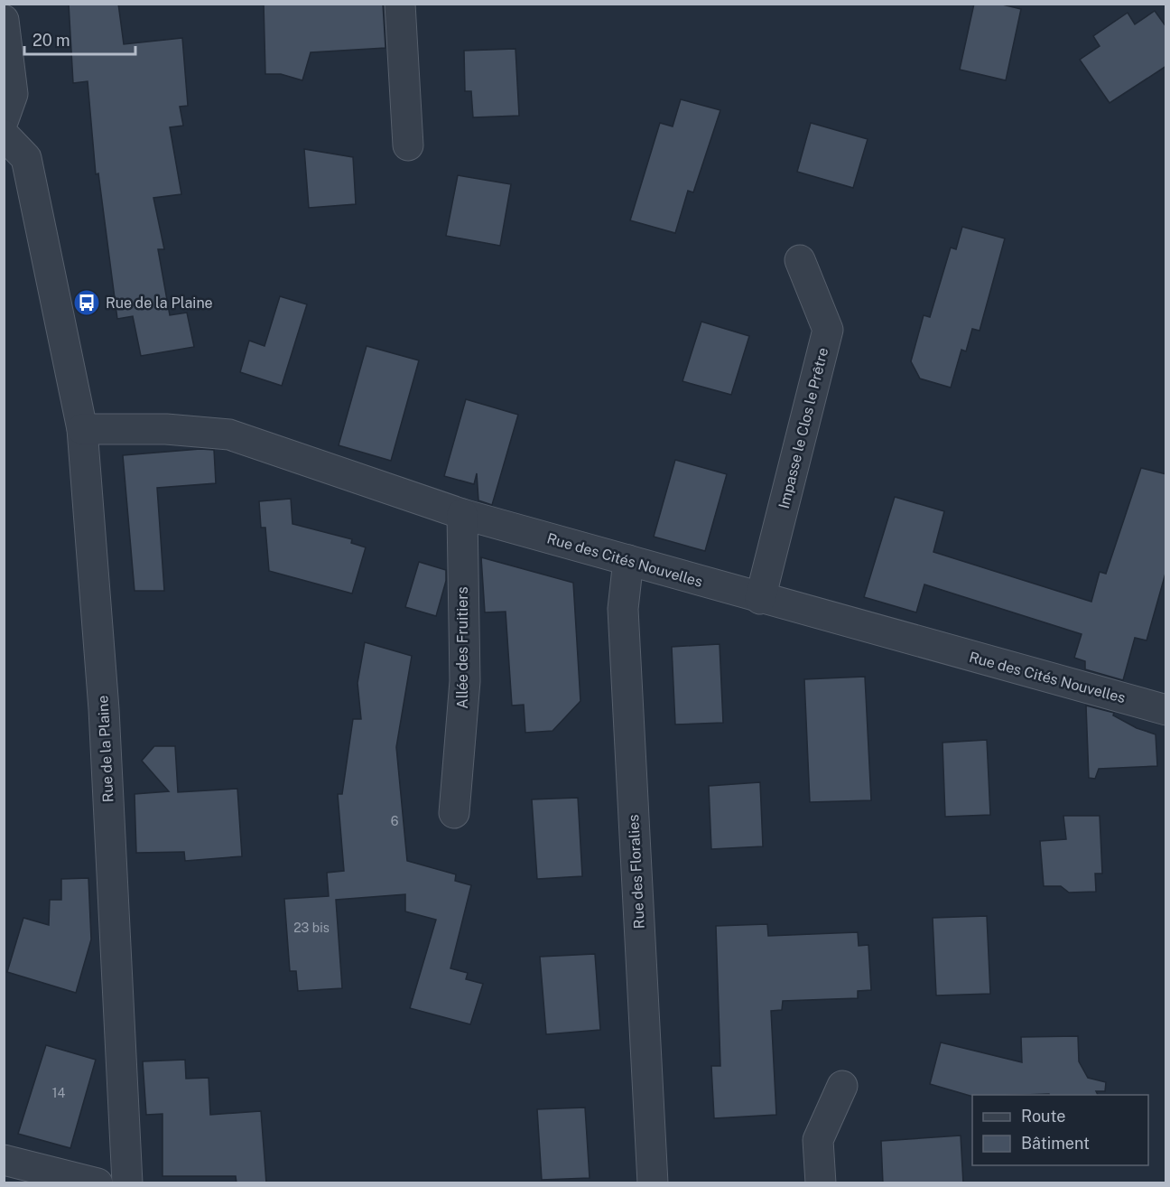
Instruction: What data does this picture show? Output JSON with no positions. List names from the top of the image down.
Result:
{
  "streets": {
    "street": [
      "Impasse le Clos le Prêtre",
      "Rue des Cités Nouvelles",
      "Allée des Fruitiers",
      "Rue de la Plaine",
      "Rue des Floralies"
    ]
  },
  "crossings": [
    ["Impasse le Clos le Prêtre", "Rue des Cités Nouvelles"],
    ["Rue des Cités Nouvelles", "Allée des Fruitiers"],
    ["Rue des Cités Nouvelles", "Rue de la Plaine"],
    ["Rue des Cités Nouvelles", "Rue des Floralies"]
  ],
  "places": {
    "bus stop": ["Rue de la Plaine"]
  },
  "house_numbers": ["6", "23 bis", "14"],
  "legend": ["Route", "Bâtiment"],
  "scale_bar": "20 m"
}
